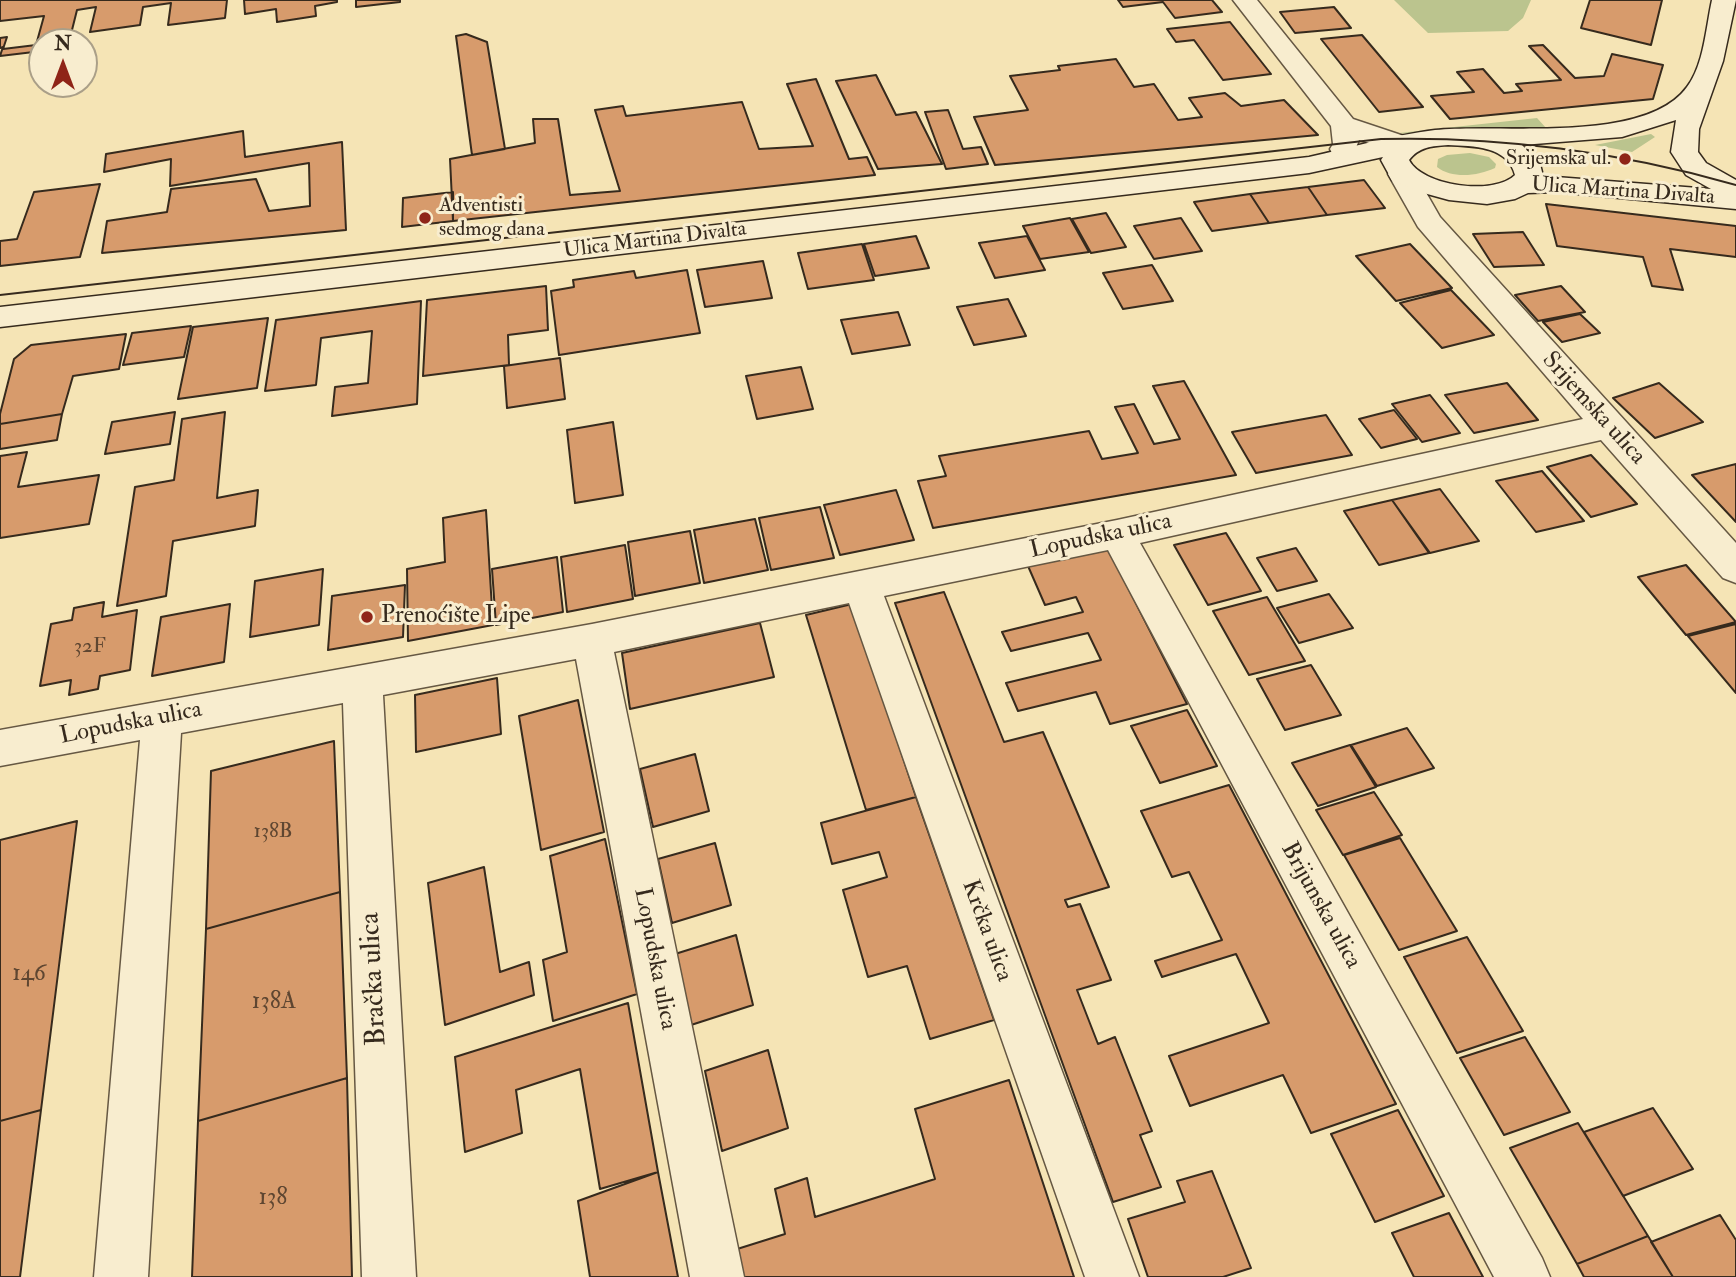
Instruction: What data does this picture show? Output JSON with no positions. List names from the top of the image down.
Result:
{
  "streets": {
    "street": [
      "Ulica Martina Divalta",
      "Srijemska ulica",
      "Lopudska ulica",
      "Brijunska ulica",
      "Krčka ulica",
      "Bračka ulica"
    ]
  },
  "crossings": [
    ["Ulica Martina Divalta", "Srijemska ulica"],
    ["Srijemska ulica", "Lopudska ulica"],
    ["Lopudska ulica", "Brijunska ulica"],
    ["Lopudska ulica", "Krčka ulica"],
    ["Lopudska ulica", "Bračka ulica"]
  ],
  "places": ["Srijemska ul.", "Adventisti sedmog dana", "Prenoćište Lipe"],
  "house_numbers": [
    "32F",
    "138B",
    "146",
    "138A",
    "138"
  ],
  "north": "top"
}
